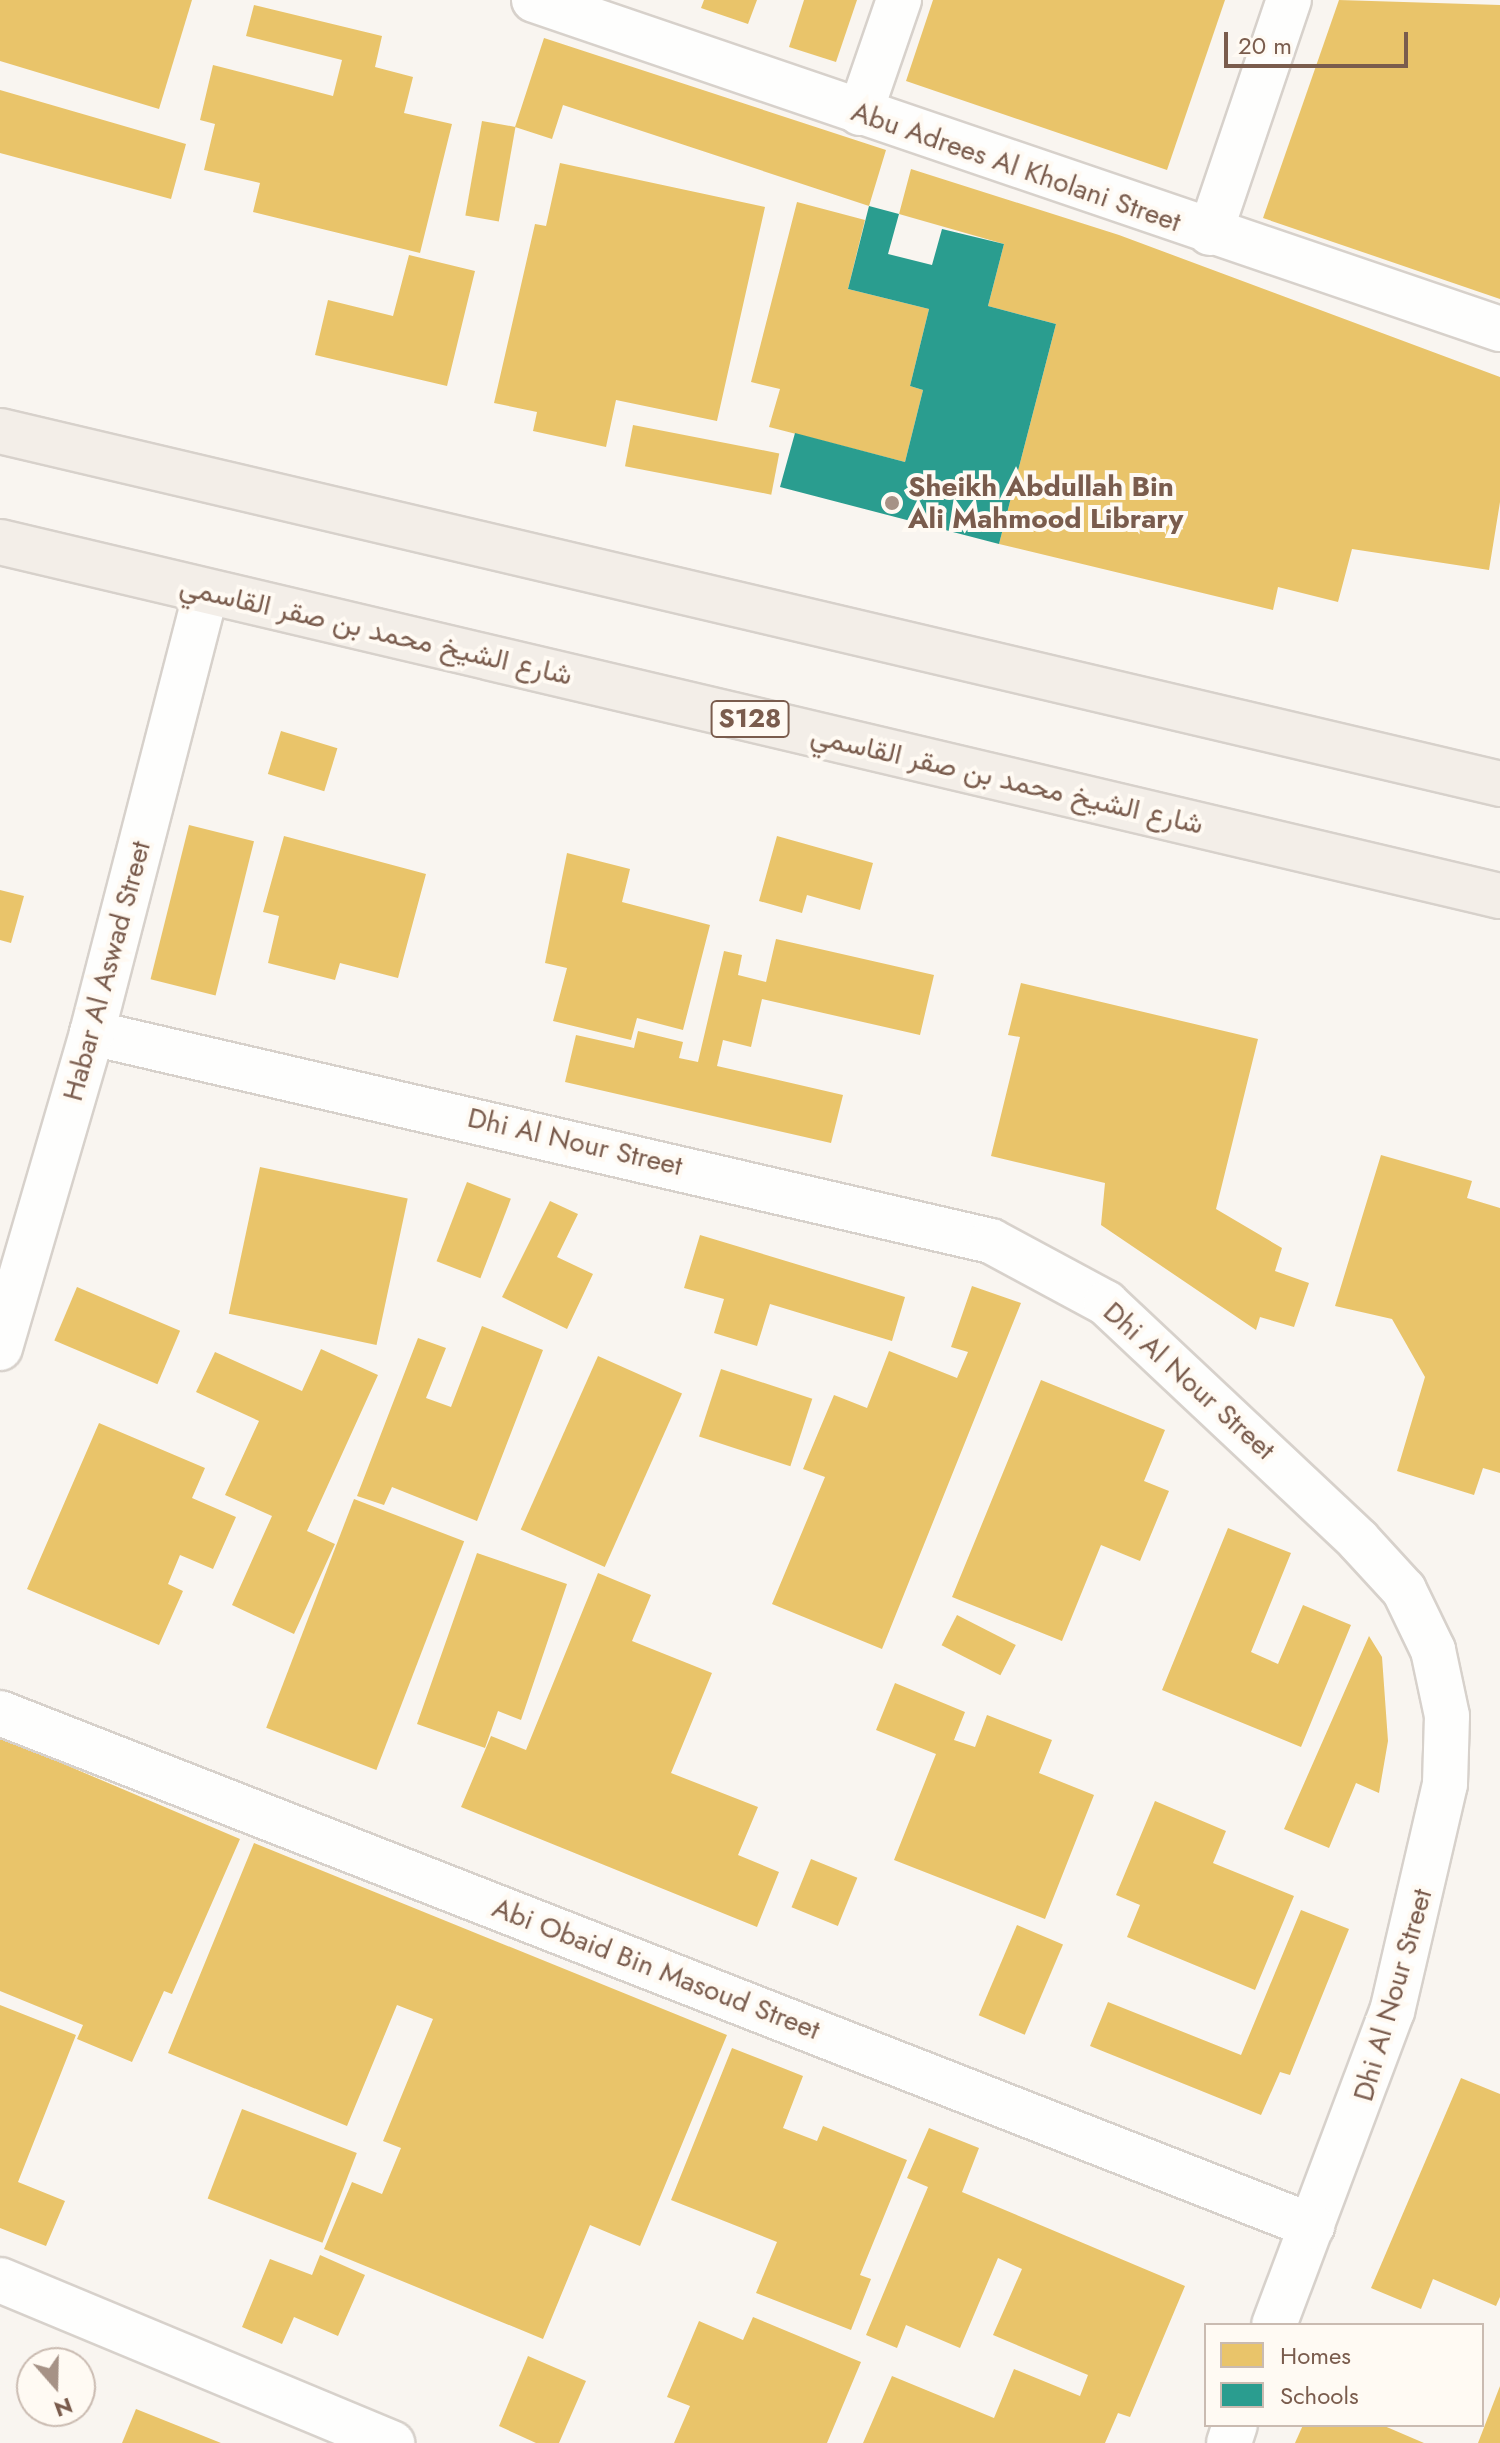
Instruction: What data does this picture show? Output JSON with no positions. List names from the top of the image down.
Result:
{
  "streets": {
    "main road": ["شارع الشيخ محمد بن صقر القاسمي", "S128"],
    "street": [
      "Abu Adrees Al Kholani Street",
      "Habar Al Aswad Street",
      "Dhi Al Nour Street",
      "Abi Obaid Bin Masoud Street"
    ]
  },
  "crossings": [
    ["شارع الشيخ محمد بن صقر القاسمي", "Habar Al Aswad Street"],
    ["Habar Al Aswad Street", "Dhi Al Nour Street"],
    ["Dhi Al Nour Street", "Abi Obaid Bin Masoud Street"]
  ],
  "places": ["Sheikh Abdullah Bin Ali Mahmood Library"],
  "legend": ["Homes", "Schools"],
  "scale_bar": "20 m",
  "north": "bottom"
}
